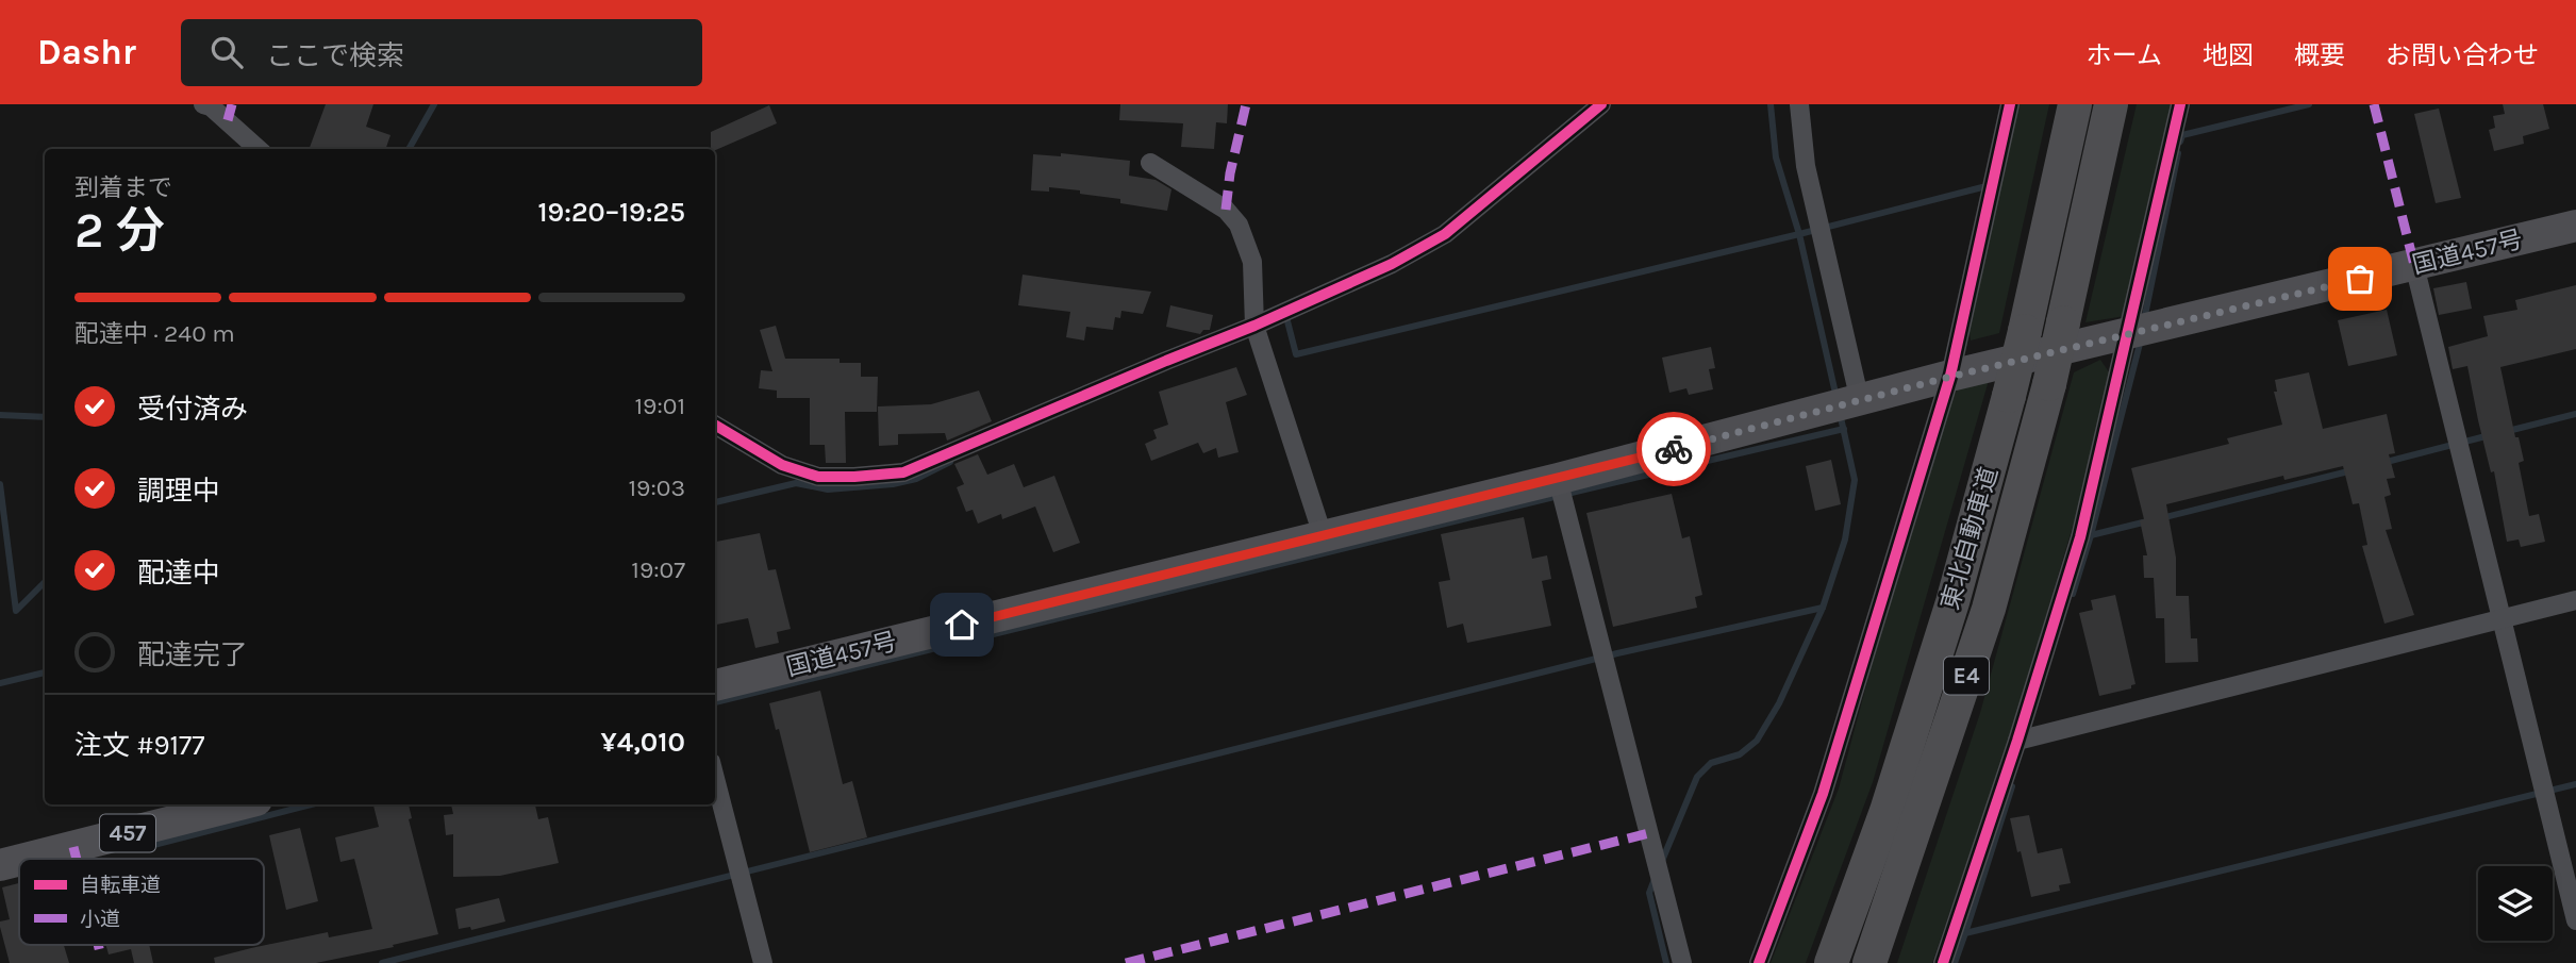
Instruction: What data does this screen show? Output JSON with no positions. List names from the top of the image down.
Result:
{
  "streets": {
    "highway": [
      "国道457号",
      "東北自動車道",
      "E4",
      "457"
    ]
  },
  "legend": ["自転車道", "小道"],
  "page": {
    "header": "Dashr",
    "search": "ここで検索",
    "nav": [
      "ホーム",
      "地図",
      "概要",
      "お問い合わせ"
    ],
    "heading": ["2 分", "到着まで", "19:20–19:25"],
    "panel": ["注文 #9177", "¥4,010"],
    "bar": "配達中 · 240 m",
    "list": [
      ["受付済み", "19:01"],
      ["調理中", "19:03"],
      ["配達中", "19:07"],
      "配達完了"
    ]
  }
}
